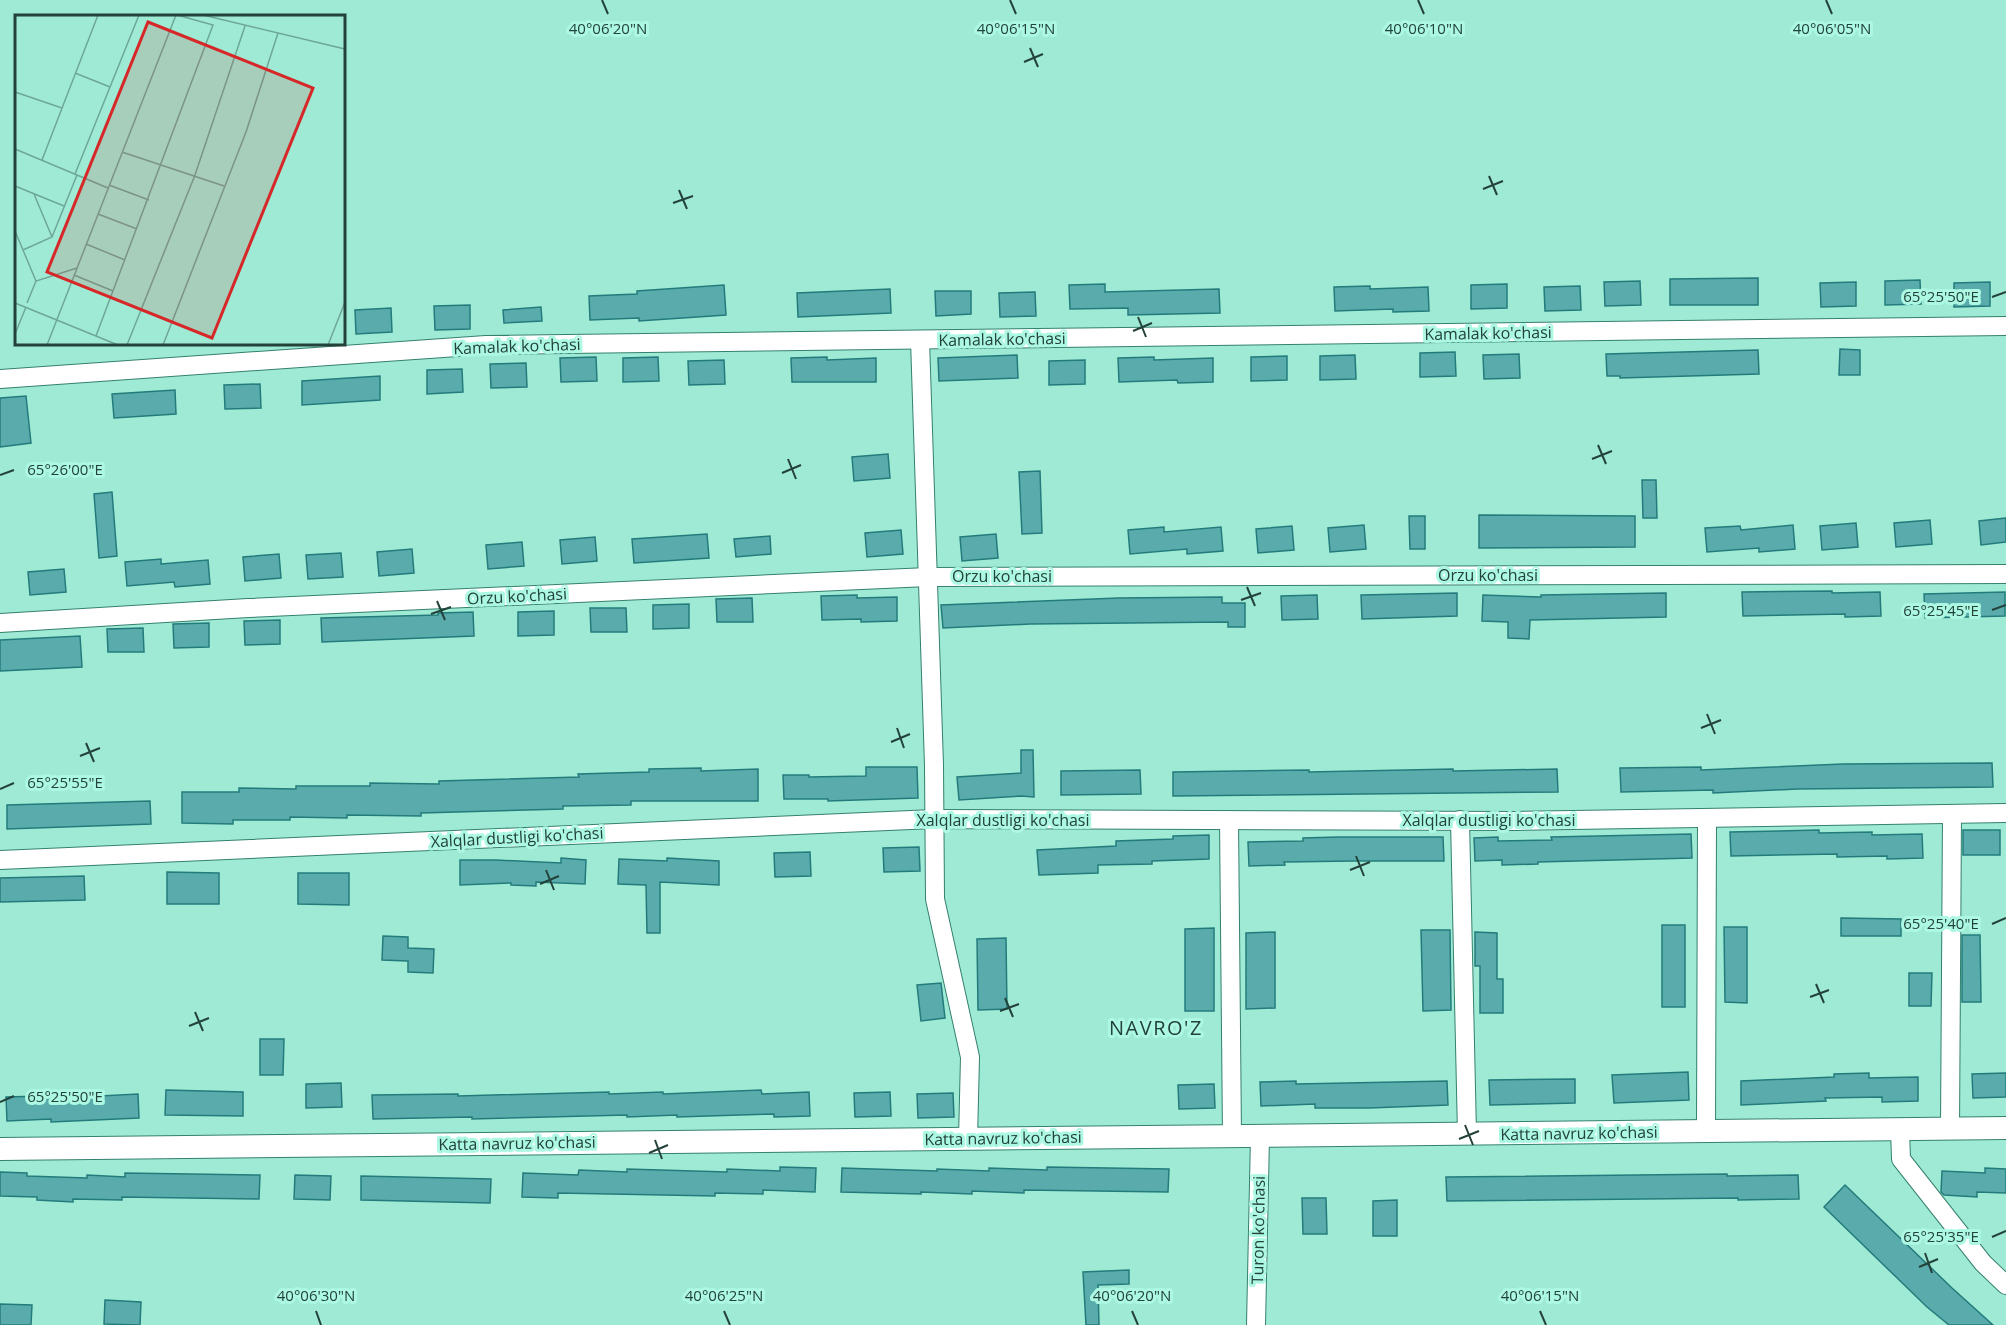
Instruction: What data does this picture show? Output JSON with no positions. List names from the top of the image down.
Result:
{
  "streets": {
    "street": [
      "Kamalak ko'chasi",
      "Orzu ko'chasi",
      "Xalqlar dustligi ko'chasi",
      "Katta navruz ko'chasi",
      "Turon ko'chasi"
    ]
  },
  "crossings": [
    ["Katta navruz ko'chasi", "Turon ko'chasi"]
  ],
  "districts": ["NAVRO'Z"],
  "coordinates": [
    "40°06'20\"N",
    "40°06'15\"N",
    "40°06'10\"N",
    "40°06'05\"N",
    "65°25'50\"E",
    "65°26'00\"E",
    "65°25'45\"E",
    "65°25'55\"E",
    "65°25'40\"E",
    "65°25'35\"E",
    "40°06'30\"N",
    "40°06'25\"N"
  ]
}
